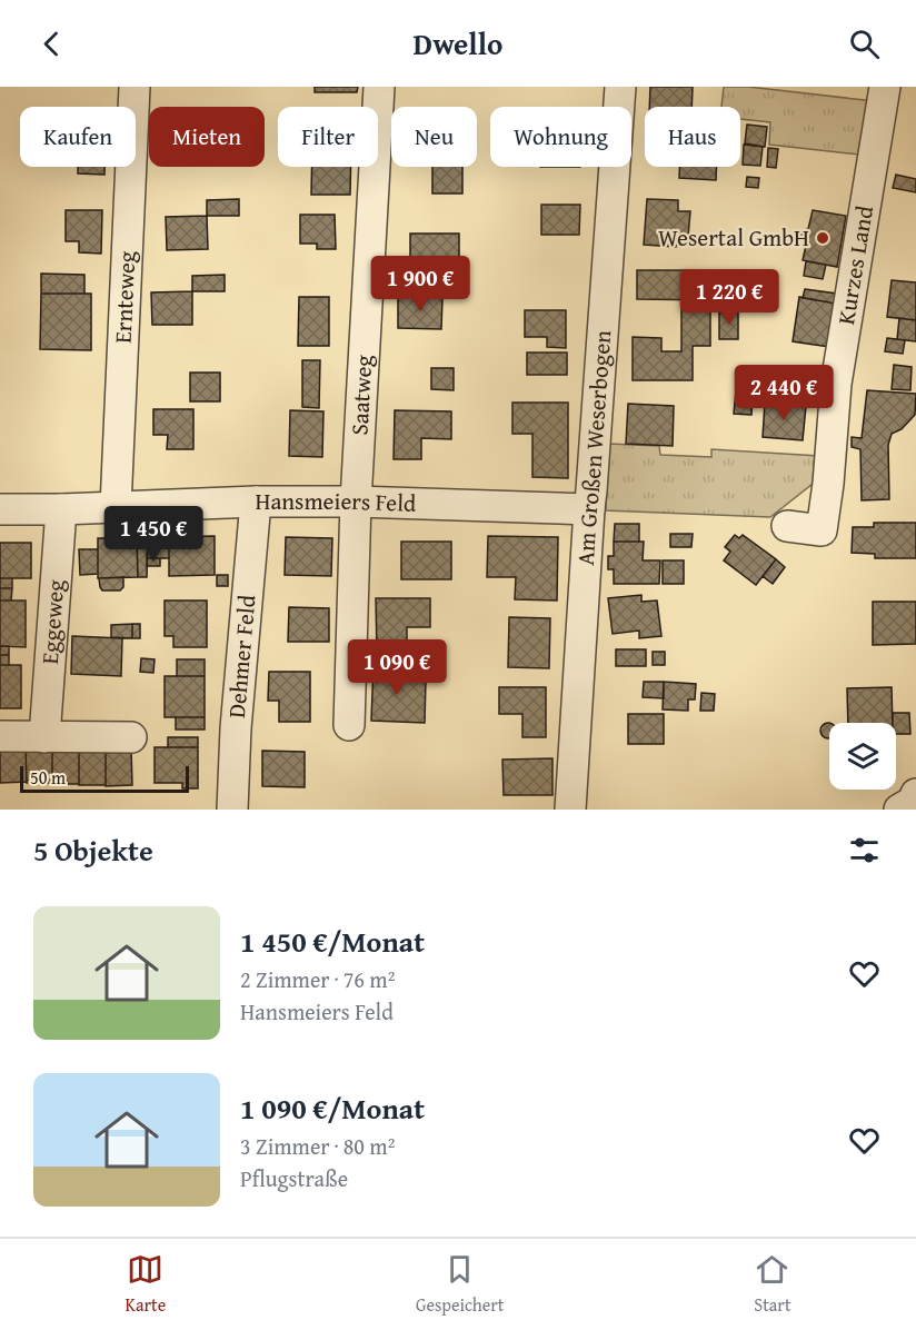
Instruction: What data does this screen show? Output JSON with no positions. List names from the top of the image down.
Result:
{
  "streets": {
    "street": [
      "Kurzes Land",
      "Ernteweg",
      "Saatweg",
      "Am Großen Weserbogen",
      "Hansmeiers Feld",
      "Eggeweg",
      "Dehmer Feld"
    ]
  },
  "crossings": [
    ["Ernteweg", "Hansmeiers Feld"],
    ["Saatweg", "Hansmeiers Feld"],
    ["Am Großen Weserbogen", "Hansmeiers Feld"],
    ["Hansmeiers Feld", "Eggeweg"],
    ["Hansmeiers Feld", "Dehmer Feld"]
  ],
  "places": ["Wesertal GmbH"],
  "scale_bar": "50 m",
  "page": {
    "header": "Dwello",
    "chip": [
      "Kaufen",
      "Mieten",
      "Filter",
      "Neu",
      "Wohnung",
      "Haus"
    ],
    "price": [
      "1 900 €",
      "1 220 €",
      "2 440 €",
      "1 450 €",
      "1 090 €"
    ],
    "scale": "50 m",
    "heading": "5 Objekte",
    "list": [
      {
        "name": "1 450 €/Monat",
        "note": "2 Zimmer · 76 m² · Hansmeiers Feld"
      },
      {
        "name": "1 090 €/Monat",
        "note": "3 Zimmer · 80 m² · Pflugstraße"
      }
    ],
    "tabs": ["Karte", "Gespeichert", "Start"]
  }
}
